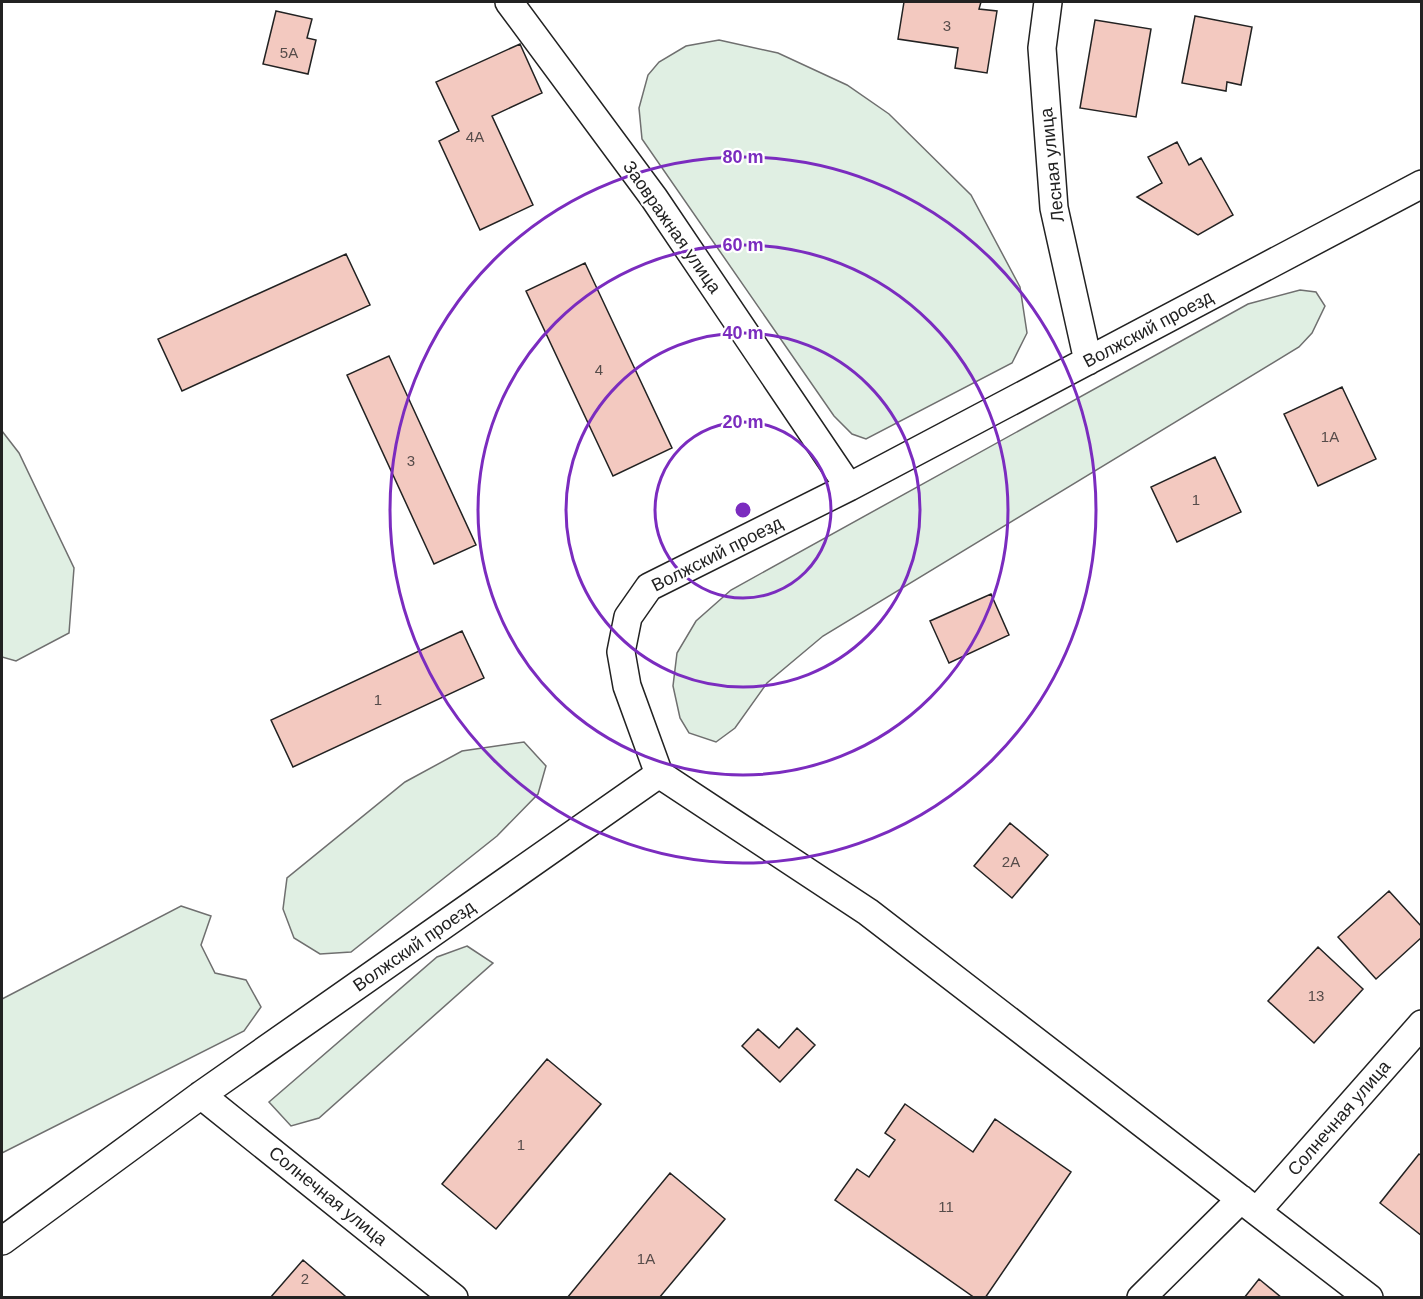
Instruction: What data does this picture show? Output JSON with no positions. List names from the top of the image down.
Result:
{
  "streets": {
    "street": [
      "Лесная улица",
      "Заовражная улица",
      "Волжский проезд",
      "Солнечная улица"
    ]
  },
  "crossings": [
    ["Лесная улица", "Волжский проезд"],
    ["Заовражная улица", "Волжский проезд"],
    ["Волжский проезд", "Солнечная улица"]
  ],
  "house_numbers": [
    "3",
    "5А",
    "4А",
    "4",
    "1А",
    "3",
    "1",
    "1",
    "2А",
    "13",
    "1",
    "11",
    "1А",
    "2"
  ],
  "rings": [
    "80 m",
    "60 m",
    "40 m",
    "20 m"
  ]
}
